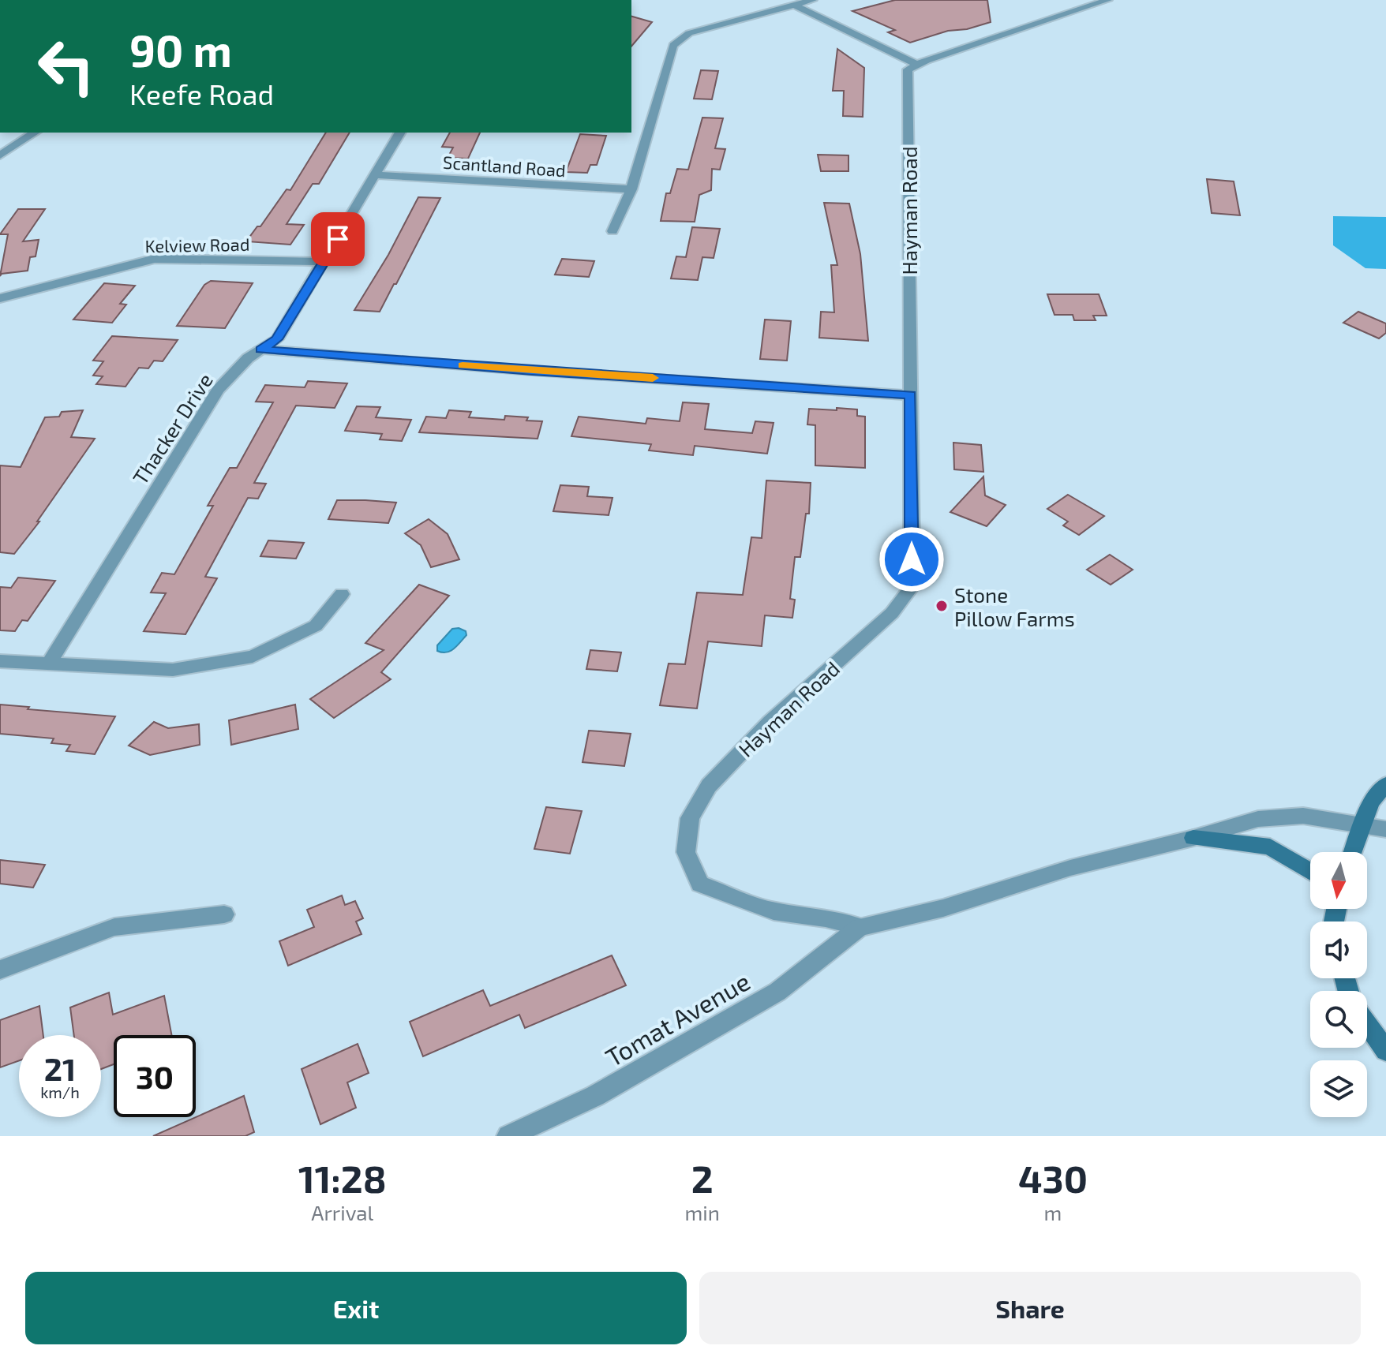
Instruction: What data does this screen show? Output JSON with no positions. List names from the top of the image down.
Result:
{
  "streets": {
    "street": [
      "Scantland Road",
      "Hayman Road",
      "Kelview Road",
      "Thacker Drive",
      "Tomat Avenue"
    ]
  },
  "crossings": [
    ["Scantland Road", "Thacker Drive"],
    ["Hayman Road", "Tomat Avenue"],
    ["Kelview Road", "Thacker Drive"]
  ],
  "places": ["Stone Pillow Farms"],
  "north": "bottom",
  "page": {
    "turn": ["90 m", "Keefe Road"],
    "speed": "21 km/h",
    "limit": "30",
    "eta": [
      "11:28",
      "Arrival",
      "2",
      "min",
      "430",
      "m"
    ],
    "buttons": ["Exit", "Share"]
  }
}
